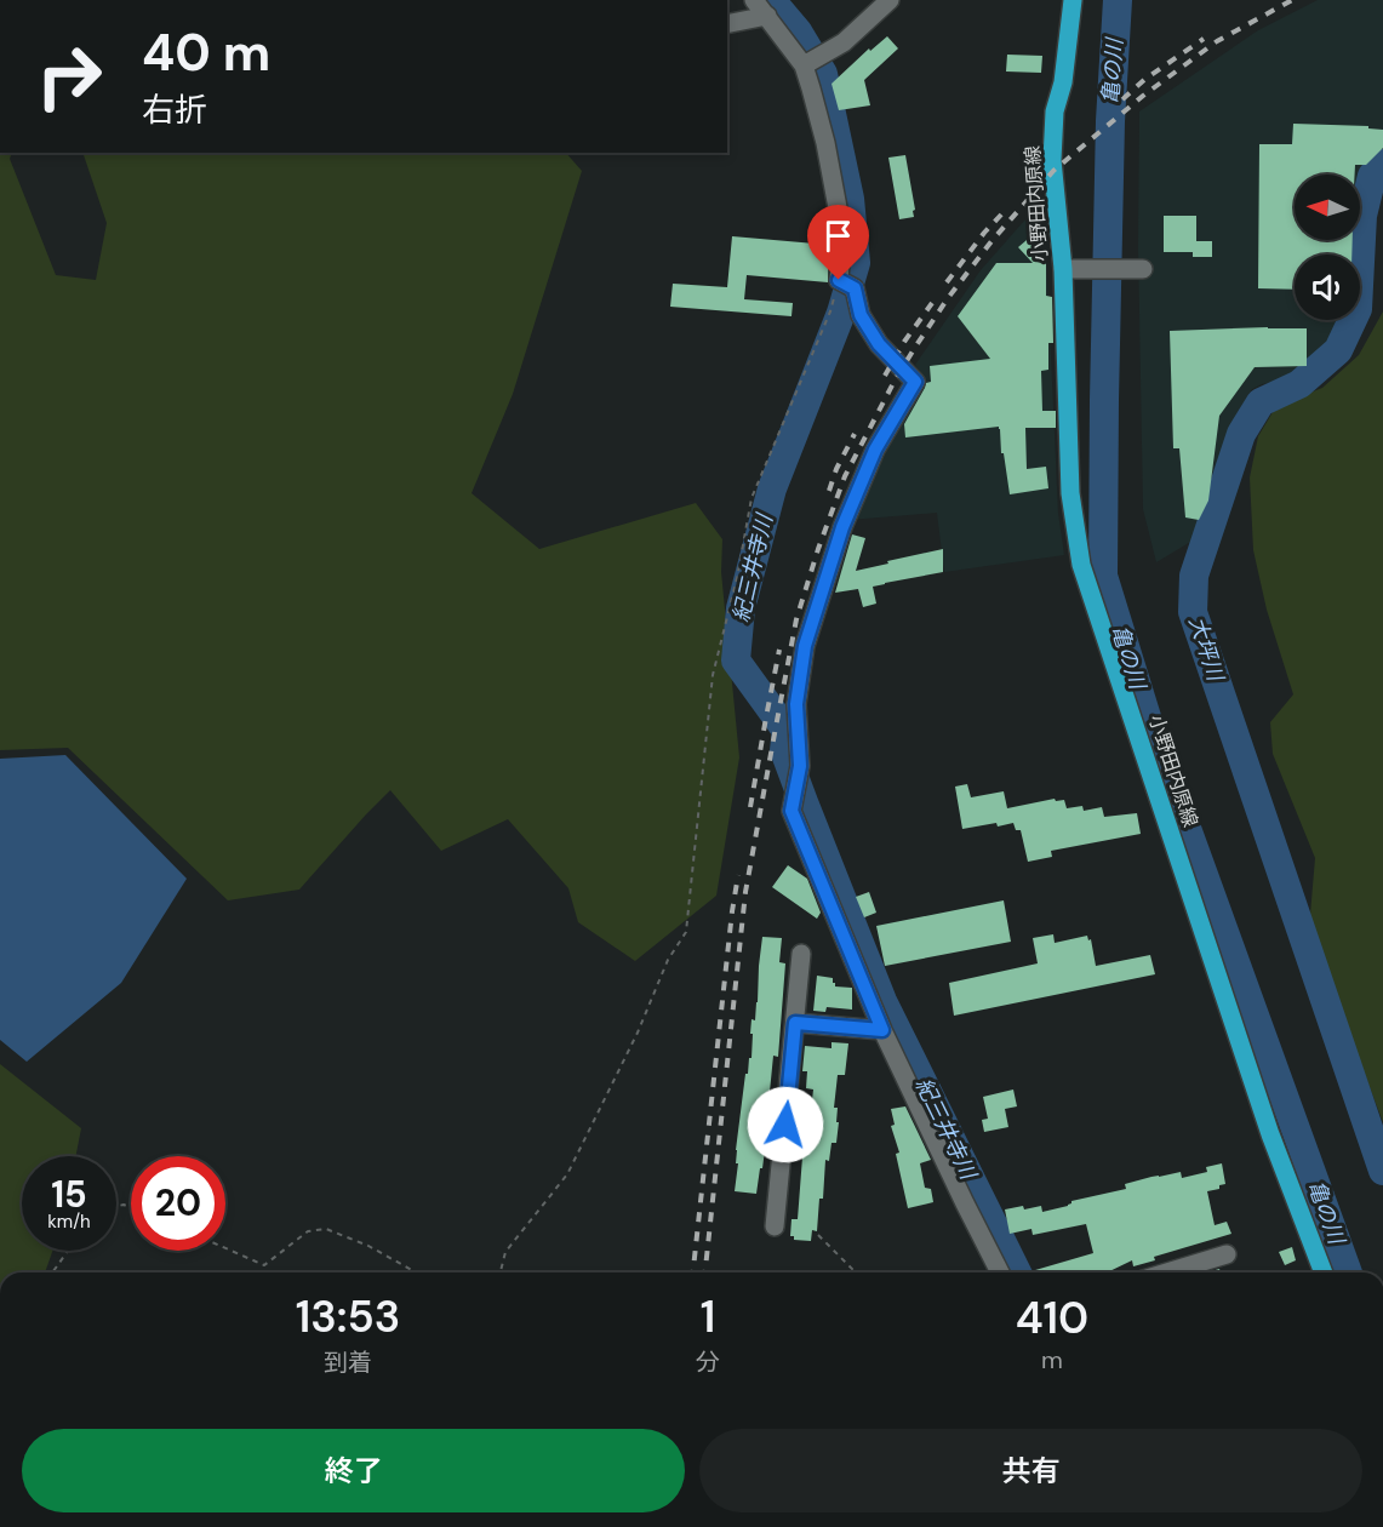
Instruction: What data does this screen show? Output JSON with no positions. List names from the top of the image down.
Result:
{
  "streets": {
    "main road": ["小野田内原線"]
  },
  "water": ["亀の川", "紀三井寺川", "大坪川"],
  "north": "left",
  "page": {
    "turn": ["40 m", "右折"],
    "speed": "15 km/h",
    "limit": "20",
    "eta": [
      "13:53",
      "到着",
      "1",
      "分",
      "410",
      "m"
    ],
    "buttons": ["終了", "共有"]
  }
}
